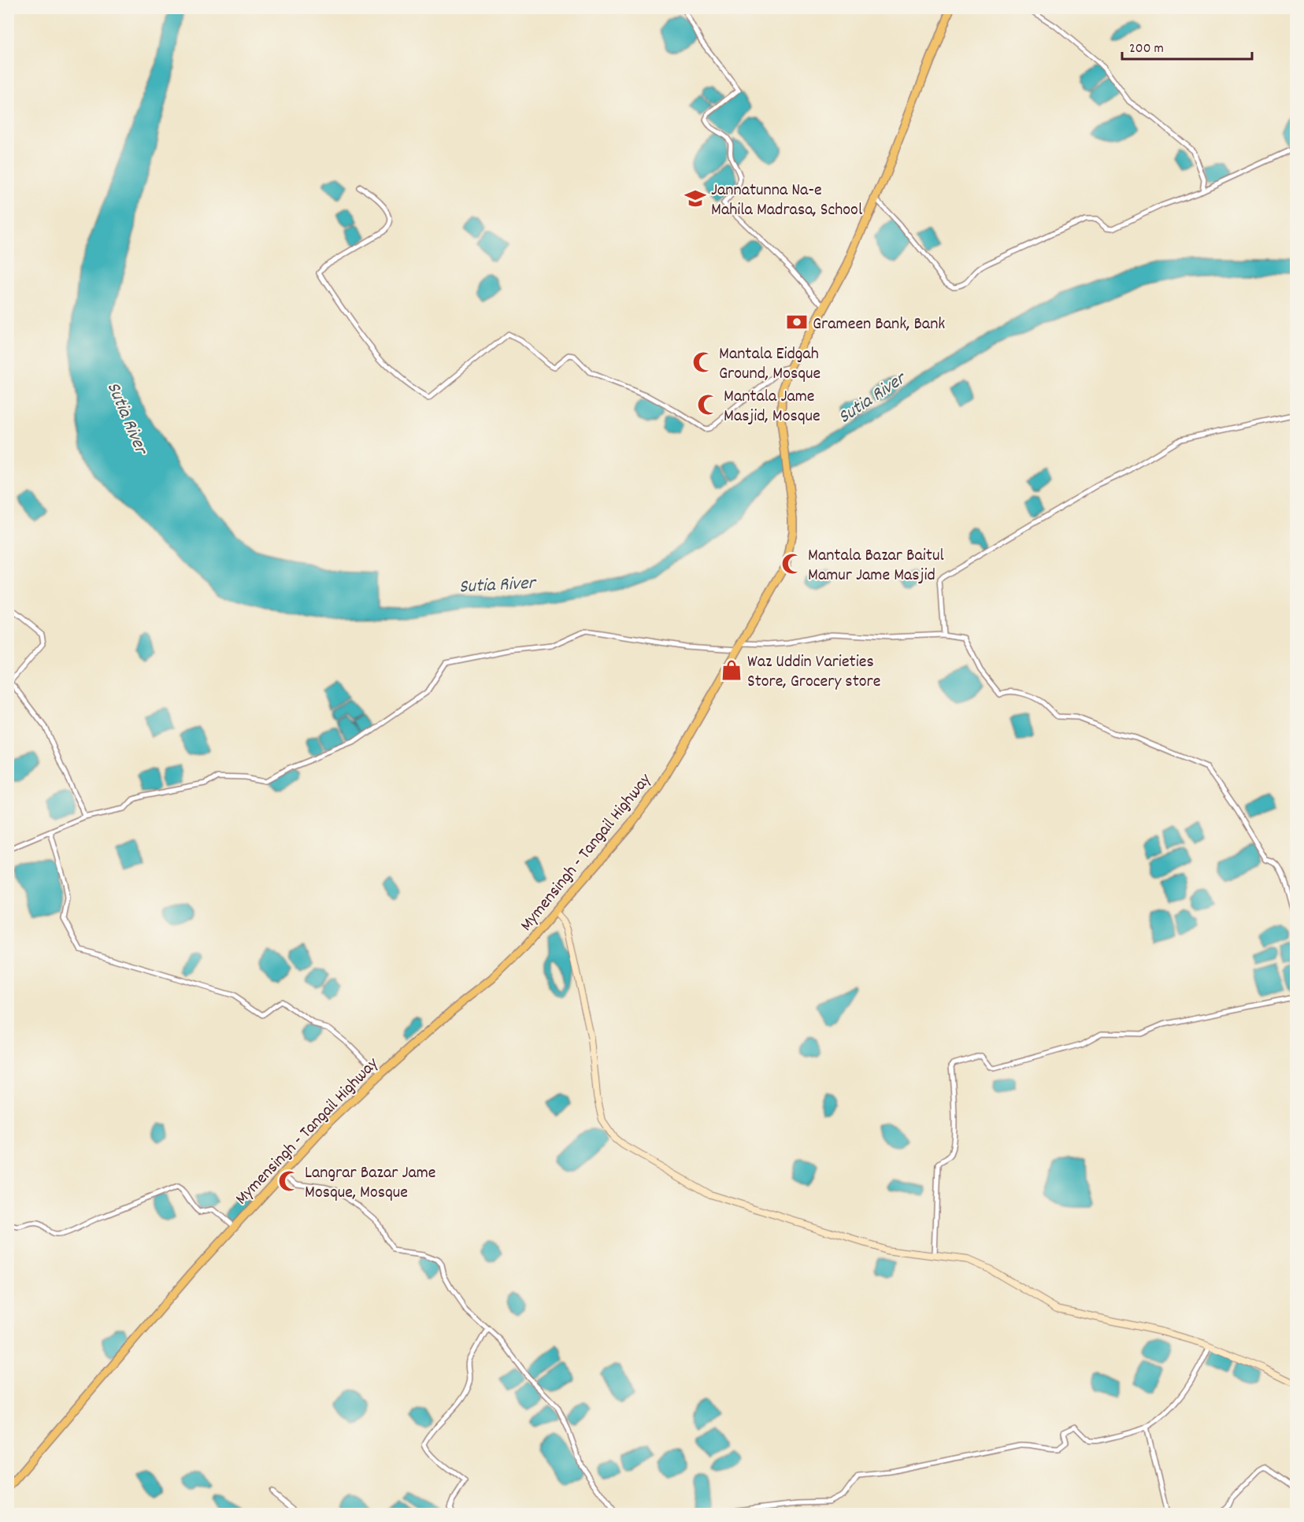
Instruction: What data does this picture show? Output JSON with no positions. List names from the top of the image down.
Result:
{
  "streets": {
    "highway": ["Mymensingh - Tangail Highway"]
  },
  "water": ["Sutia River"],
  "places": {
    "school or university": ["Jannatunna Na-e Mahila Madrasa, School"],
    "bank": ["Grameen Bank, Bank"],
    "mosque": [
      "Mantala Eidgah Ground, Mosque",
      "Mantala Jame Masjid, Mosque",
      "Mantala Bazar Baitul Mamur Jame Masjid",
      "Langrar Bazar Jame Mosque, Mosque"
    ],
    "shop": ["Waz Uddin Varieties Store, Grocery store"]
  },
  "scale_bar": "200 m"
}
